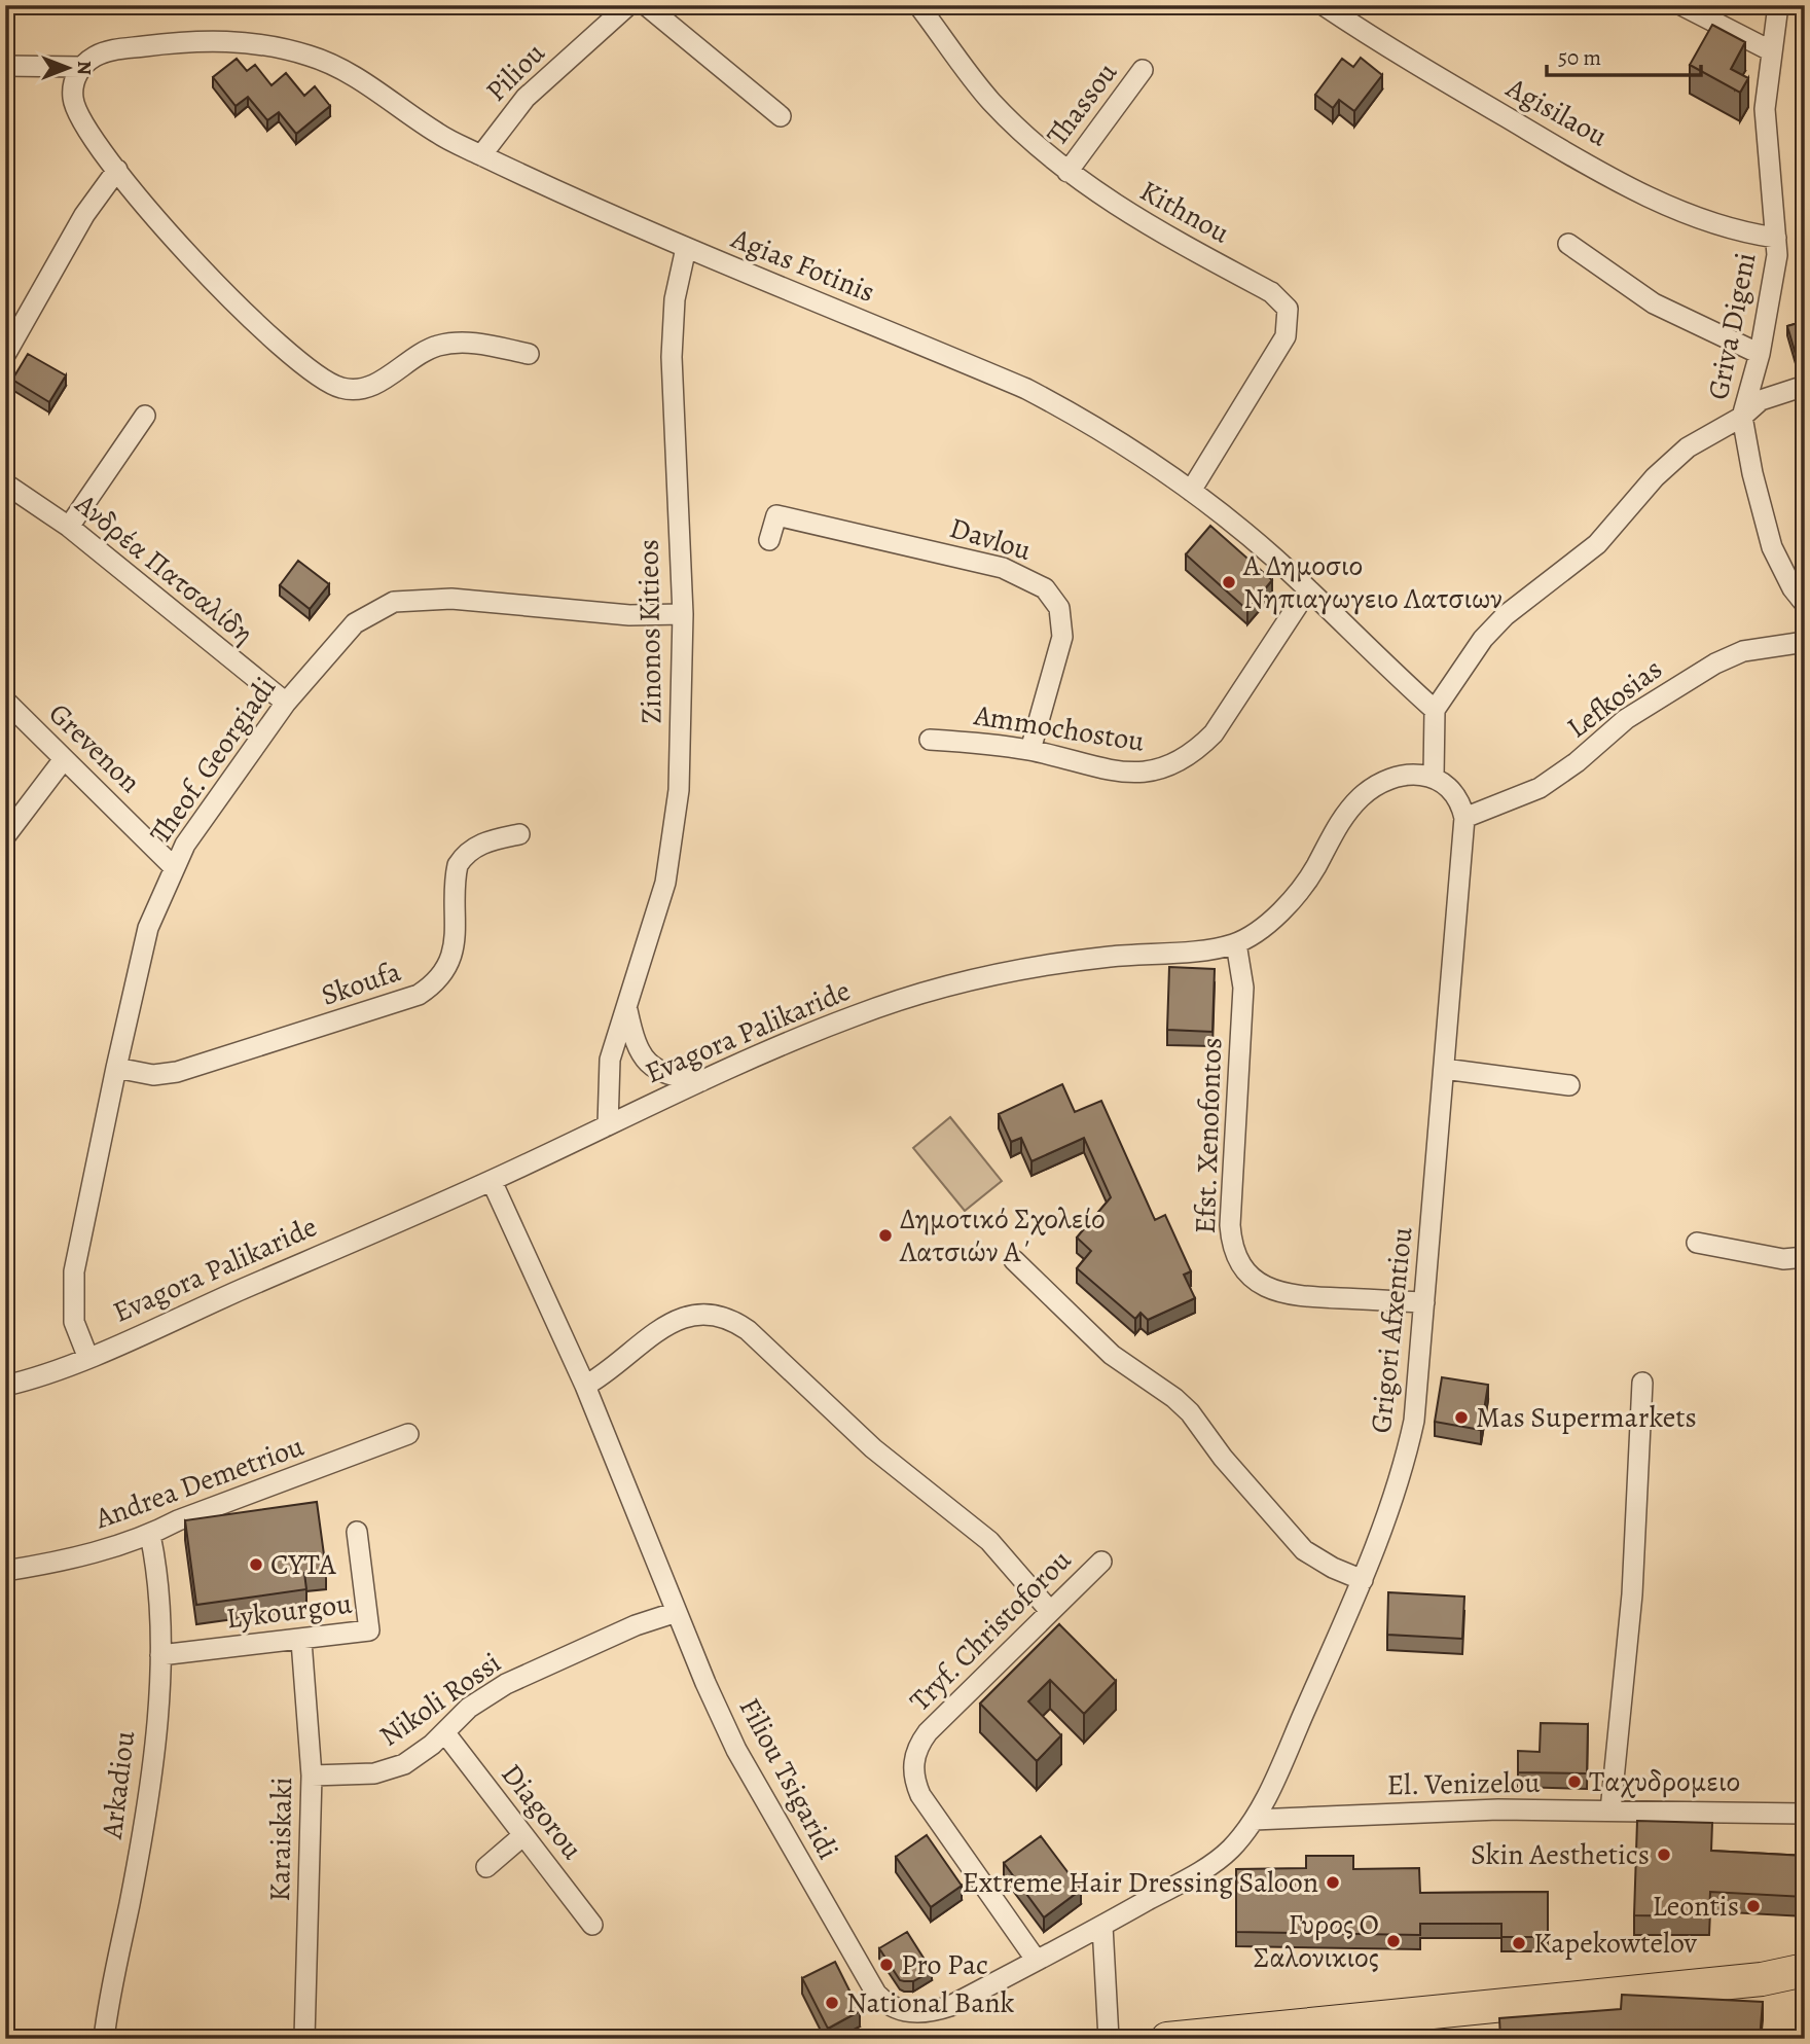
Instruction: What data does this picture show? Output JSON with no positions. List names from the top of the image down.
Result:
{
  "streets": {
    "street": [
      "Piliou",
      "Thassou",
      "Agisilaou",
      "Kithnou",
      "Agias Fotinis",
      "Griva Digeni",
      "Davlou",
      "Ανδρέα Πατσαλίδη",
      "Zinonos Kitieos",
      "Lefkosias",
      "Ammochostou",
      "Grevenon",
      "Theof. Georgiadi",
      "Skoufa",
      "Evagora Palikaride",
      "Efst. Xenofontos",
      "Grigori Afxentiou",
      "Andrea Demetriou",
      "Lykourgou",
      "Tryf. Christoforou",
      "Nikoli Rossi",
      "Filiou Tsigaridi",
      "El. Venizelou",
      "Arkadiou",
      "Diagorou",
      "Karaiskaki"
    ]
  },
  "crossings": [
    ["Piliou", "Agias Fotinis"],
    ["Thassou", "Kithnou"],
    ["Agisilaou", "Griva Digeni"],
    ["Kithnou", "Agias Fotinis"],
    ["Agias Fotinis", "Zinonos Kitieos"],
    ["Agias Fotinis", "Ammochostou"],
    ["Davlou", "Ammochostou"],
    ["Ανδρέα Πατσαλίδη", "Theof. Georgiadi"],
    ["Zinonos Kitieos", "Theof. Georgiadi"],
    ["Zinonos Kitieos", "Evagora Palikaride"],
    ["Lefkosias", "Grigori Afxentiou"],
    ["Grevenon", "Theof. Georgiadi"],
    ["Theof. Georgiadi", "Skoufa"],
    ["Theof. Georgiadi", "Evagora Palikaride"],
    ["Evagora Palikaride", "Efst. Xenofontos"],
    ["Evagora Palikaride", "Filiou Tsigaridi"],
    ["Efst. Xenofontos", "Grigori Afxentiou"],
    ["Grigori Afxentiou", "Filiou Tsigaridi"],
    ["Grigori Afxentiou", "El. Venizelou"],
    ["Andrea Demetriou", "Arkadiou"],
    ["Lykourgou", "Arkadiou"],
    ["Lykourgou", "Karaiskaki"],
    ["Tryf. Christoforou", "Filiou Tsigaridi"],
    ["Nikoli Rossi", "Filiou Tsigaridi"],
    ["Nikoli Rossi", "Diagorou"],
    ["Nikoli Rossi", "Karaiskaki"],
    ["Filiou Tsigaridi", "El. Venizelou"]
  ],
  "places": [
    "Α Δημοσιο Νηπιαγωγειο Λατσιων",
    "Δημοτικό Σχολείο Λατσιών Α΄",
    "Mas Supermarkets",
    "CYTA",
    "Ταχυδρομειο",
    "Skin Aesthetics",
    "Extreme Hair Dressing Saloon",
    "Leontis",
    "Γυρος Ο Σαλονικιος",
    "Kapekowtelov",
    "Pro Pac",
    "National Bank"
  ],
  "scale_bar": "50 m",
  "north": "right"
}
